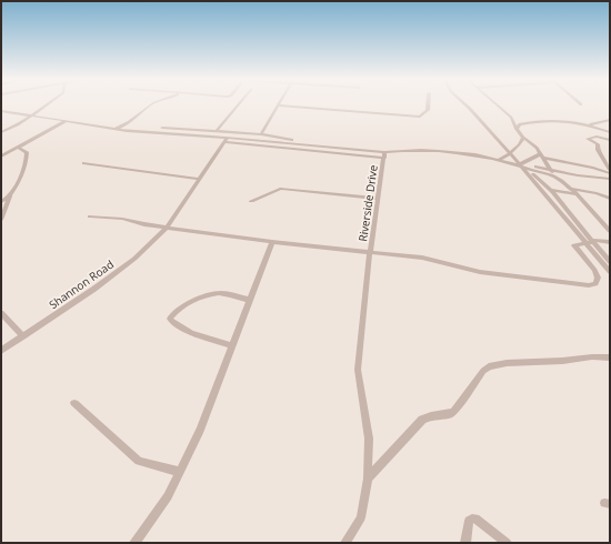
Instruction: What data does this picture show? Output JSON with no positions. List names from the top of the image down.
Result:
{
  "streets": {
    "street": ["Riverside Drive", "Shannon Road"]
  },
  "crossings": [
    ["Riverside Drive", "Shannon Road"]
  ]
}
